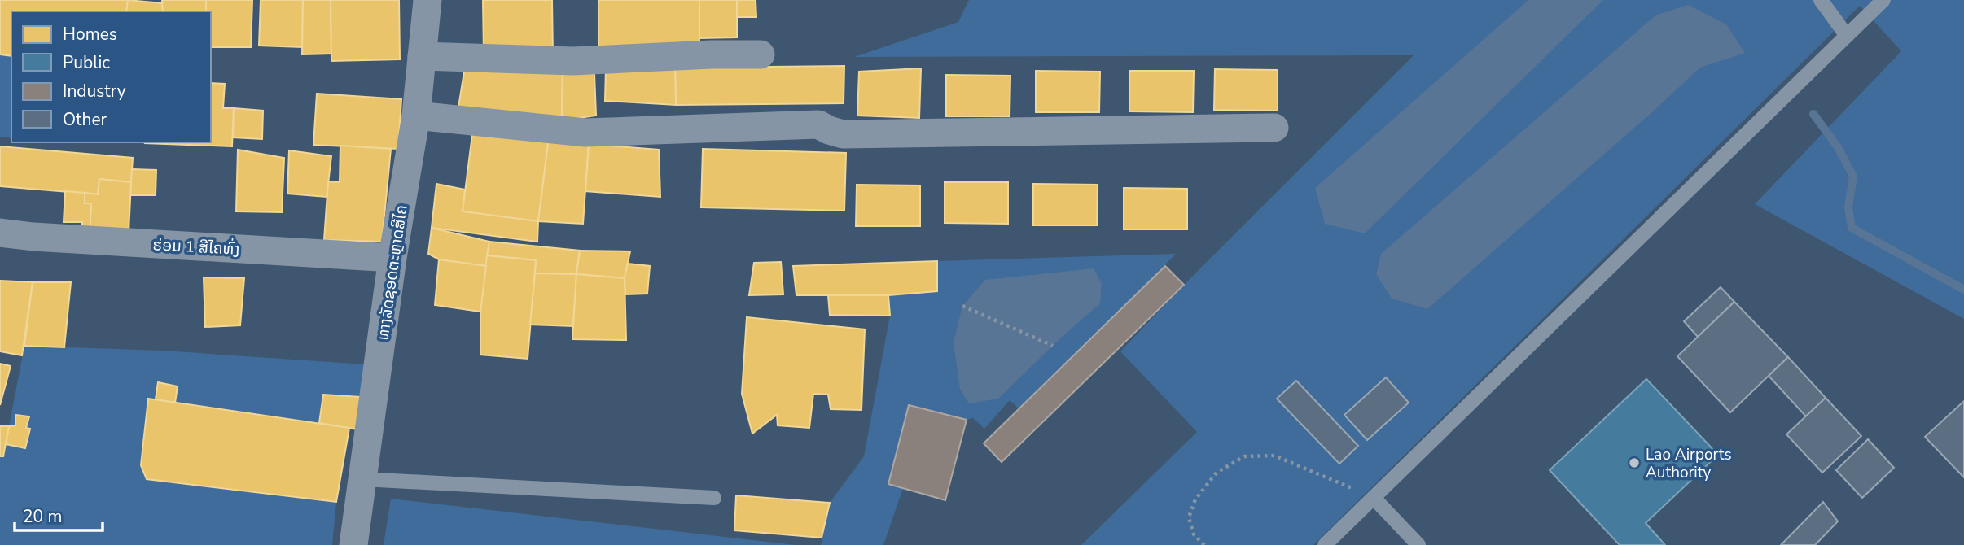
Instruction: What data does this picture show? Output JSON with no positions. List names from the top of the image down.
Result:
{
  "streets": {
    "street": ["ຮ່ອມ 1 ສີໄຄທົ່ງ", "ທາງລັດຊອດຕະຫຼາດສີໄຄ"]
  },
  "crossings": [
    ["ຮ່ອມ 1 ສີໄຄທົ່ງ", "ທາງລັດຊອດຕະຫຼາດສີໄຄ"]
  ],
  "places": ["Lao Airports Authority"],
  "legend": [
    "Homes",
    "Public",
    "Industry",
    "Other"
  ],
  "scale_bar": "20 m"
}
